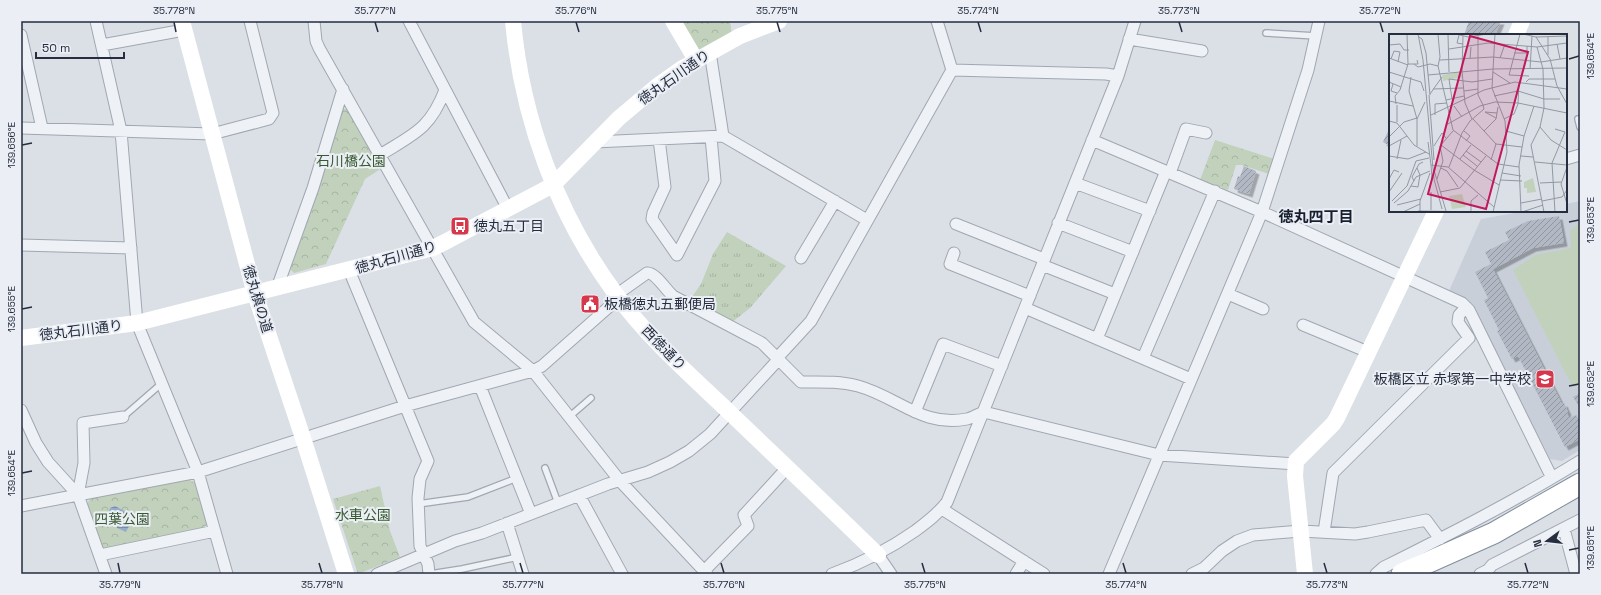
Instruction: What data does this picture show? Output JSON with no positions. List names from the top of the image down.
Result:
{
  "streets": {
    "street": ["徳丸石川通り", "徳丸槙の道", "西徳通り"]
  },
  "crossings": [
    ["徳丸石川通り", "徳丸槙の道"],
    ["徳丸石川通り", "西徳通り"]
  ],
  "districts": ["徳丸四丁目"],
  "parks": ["石川橋公園", "水車公園", "四葉公園"],
  "places": {
    "bus stop": ["徳丸五丁目"],
    "public building": ["板橋徳丸五郵便局"],
    "school or university": ["板橋区立 赤塚第一中学校"]
  },
  "scale_bar": "50 m",
  "north": "left",
  "coordinates": [
    "35.778°N",
    "35.777°N",
    "35.776°N",
    "35.775°N",
    "35.774°N",
    "35.773°N",
    "35.772°N",
    "139.654°E",
    "139.656°E",
    "139.653°E",
    "139.655°E",
    "139.652°E",
    "139.651°E",
    "35.779°N"
  ]
}
